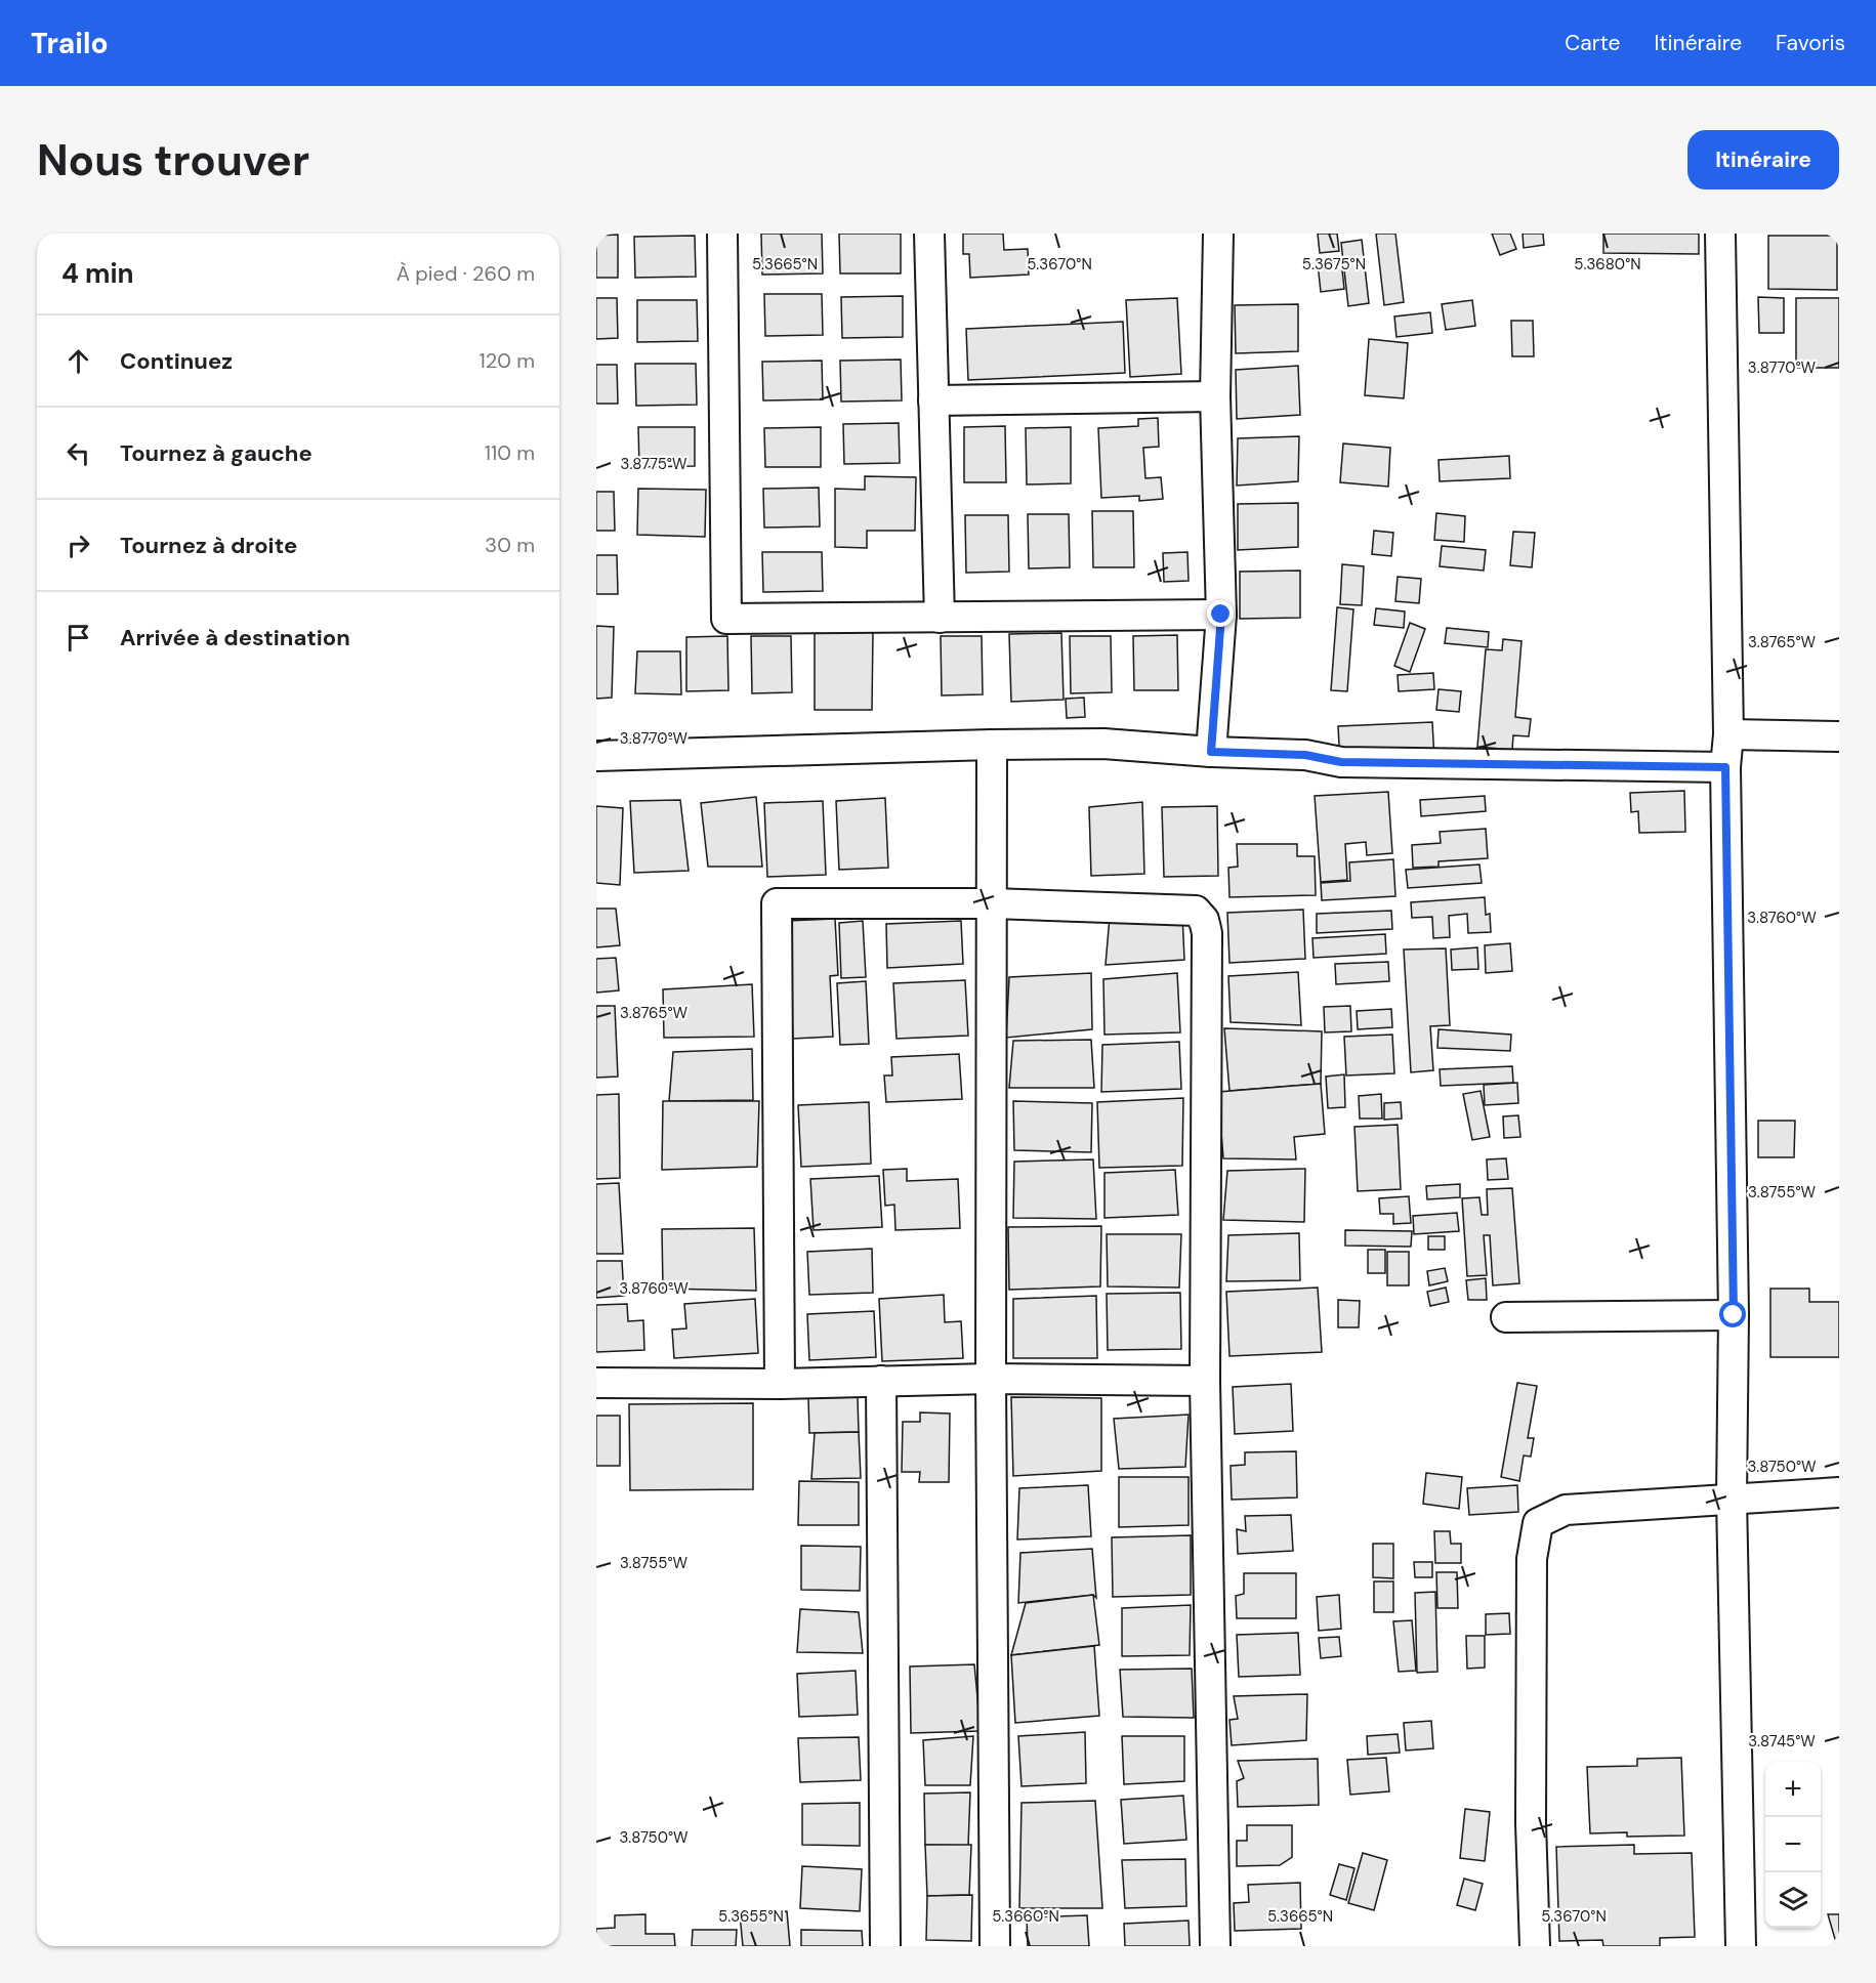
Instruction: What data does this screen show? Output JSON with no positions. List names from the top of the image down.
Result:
{
  "page": {
    "header": "Trailo",
    "nav": ["Carte", "Itinéraire", "Favoris"],
    "buttons": "Itinéraire",
    "title": "Nous trouver",
    "heading": ["4 min", "À pied · 260 m"],
    "list": [
      ["Continuez", "120 m"],
      ["Tournez à gauche", "110 m"],
      ["Tournez à droite", "30 m"],
      "Arrivée à destination"
    ],
    "map_buttons": ["+", "−"]
  },
  "coordinates": [
    "5.3665°N",
    "5.3670°N",
    "5.3675°N",
    "5.3680°N",
    "3.8770°W",
    "3.8775°W",
    "3.8765°W",
    "3.8760°W",
    "3.8755°W",
    "3.8750°W",
    "3.8745°W",
    "5.3655°N",
    "5.3660°N"
  ]
}
